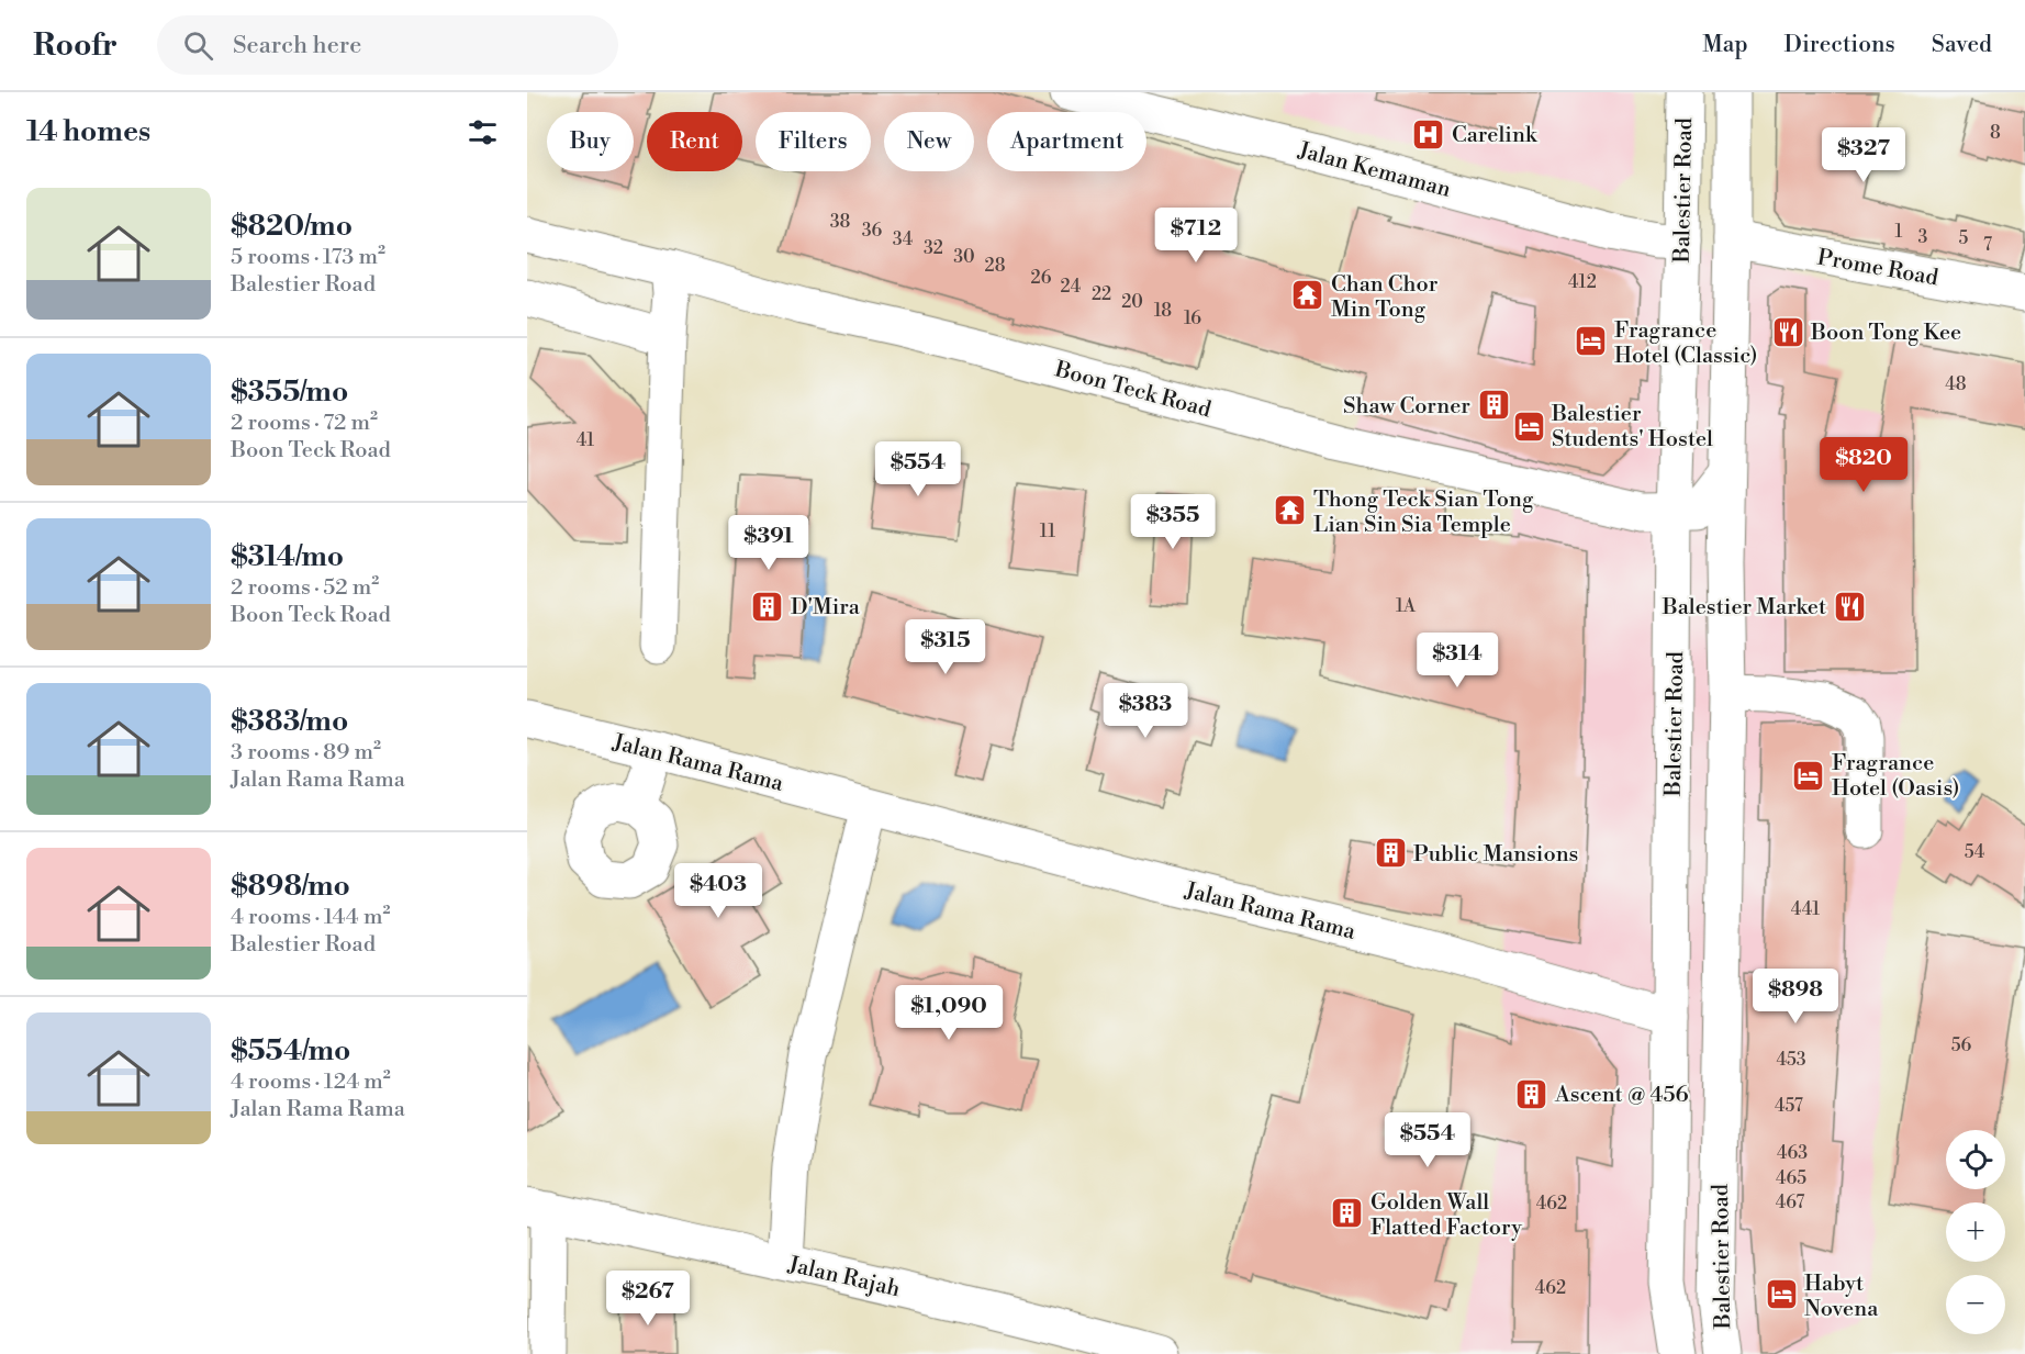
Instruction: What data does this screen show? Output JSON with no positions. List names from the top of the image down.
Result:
{
  "streets": {
    "street": [
      "Jalan Kemaman",
      "Balestier Road",
      "Prome Road",
      "Boon Teck Road",
      "Jalan Rama Rama",
      "Jalan Rajah"
    ]
  },
  "crossings": [
    ["Jalan Kemaman", "Balestier Road"],
    ["Balestier Road", "Prome Road"],
    ["Balestier Road", "Boon Teck Road"],
    ["Balestier Road", "Jalan Rama Rama"]
  ],
  "places": {
    "hospital": ["Carelink"],
    "temple": ["Chan Chor Min Tong", "Thong Teck Sian Tong Lian Sin Sia Temple"],
    "restaurant": ["Boon Tong Kee", "Balestier Market"],
    "hotel": [
      "Fragrance Hotel (Classic)",
      "Balestier Students' Hostel",
      "Fragrance Hotel (Oasis)",
      "Habyt Novena"
    ],
    "building": [
      "Shaw Corner",
      "D'Mira",
      "Public Mansions",
      "Ascent @ 456",
      "Golden Wall Flatted Factory"
    ]
  },
  "house_numbers": [
    "8",
    "38",
    "36",
    "1",
    "3",
    "5",
    "34",
    "7",
    "32",
    "30",
    "28",
    "26",
    "412",
    "24",
    "22",
    "20",
    "18",
    "16",
    "48",
    "41",
    "11",
    "1A",
    "54",
    "441",
    "56",
    "453",
    "457",
    "463",
    "465",
    "467",
    "462",
    "462"
  ],
  "page": {
    "header": "Roofr",
    "search": "Search here",
    "nav": ["Map", "Directions", "Saved"],
    "heading": "14 homes",
    "chip": [
      "Buy",
      "Rent",
      "Filters",
      "New",
      "Apartment"
    ],
    "price": [
      "$327",
      "$712",
      "$820",
      "$554",
      "$355",
      "$391",
      "$315",
      "$314",
      "$383",
      "$403",
      "$898",
      "$1,090",
      "$554",
      "$267"
    ],
    "list": [
      {
        "name": "$820/mo",
        "note": "5 rooms · 173 m² · Balestier Road"
      },
      {
        "name": "$355/mo",
        "note": "2 rooms · 72 m² · Boon Teck Road"
      },
      {
        "name": "$314/mo",
        "note": "2 rooms · 52 m² · Boon Teck Road"
      },
      {
        "name": "$383/mo",
        "note": "3 rooms · 89 m² · Jalan Rama Rama"
      },
      {
        "name": "$898/mo",
        "note": "4 rooms · 144 m² · Balestier Road"
      },
      {
        "name": "$554/mo",
        "note": "4 rooms · 124 m² · Jalan Rama Rama"
      }
    ],
    "map_buttons": ["+", "−"]
  }
}
